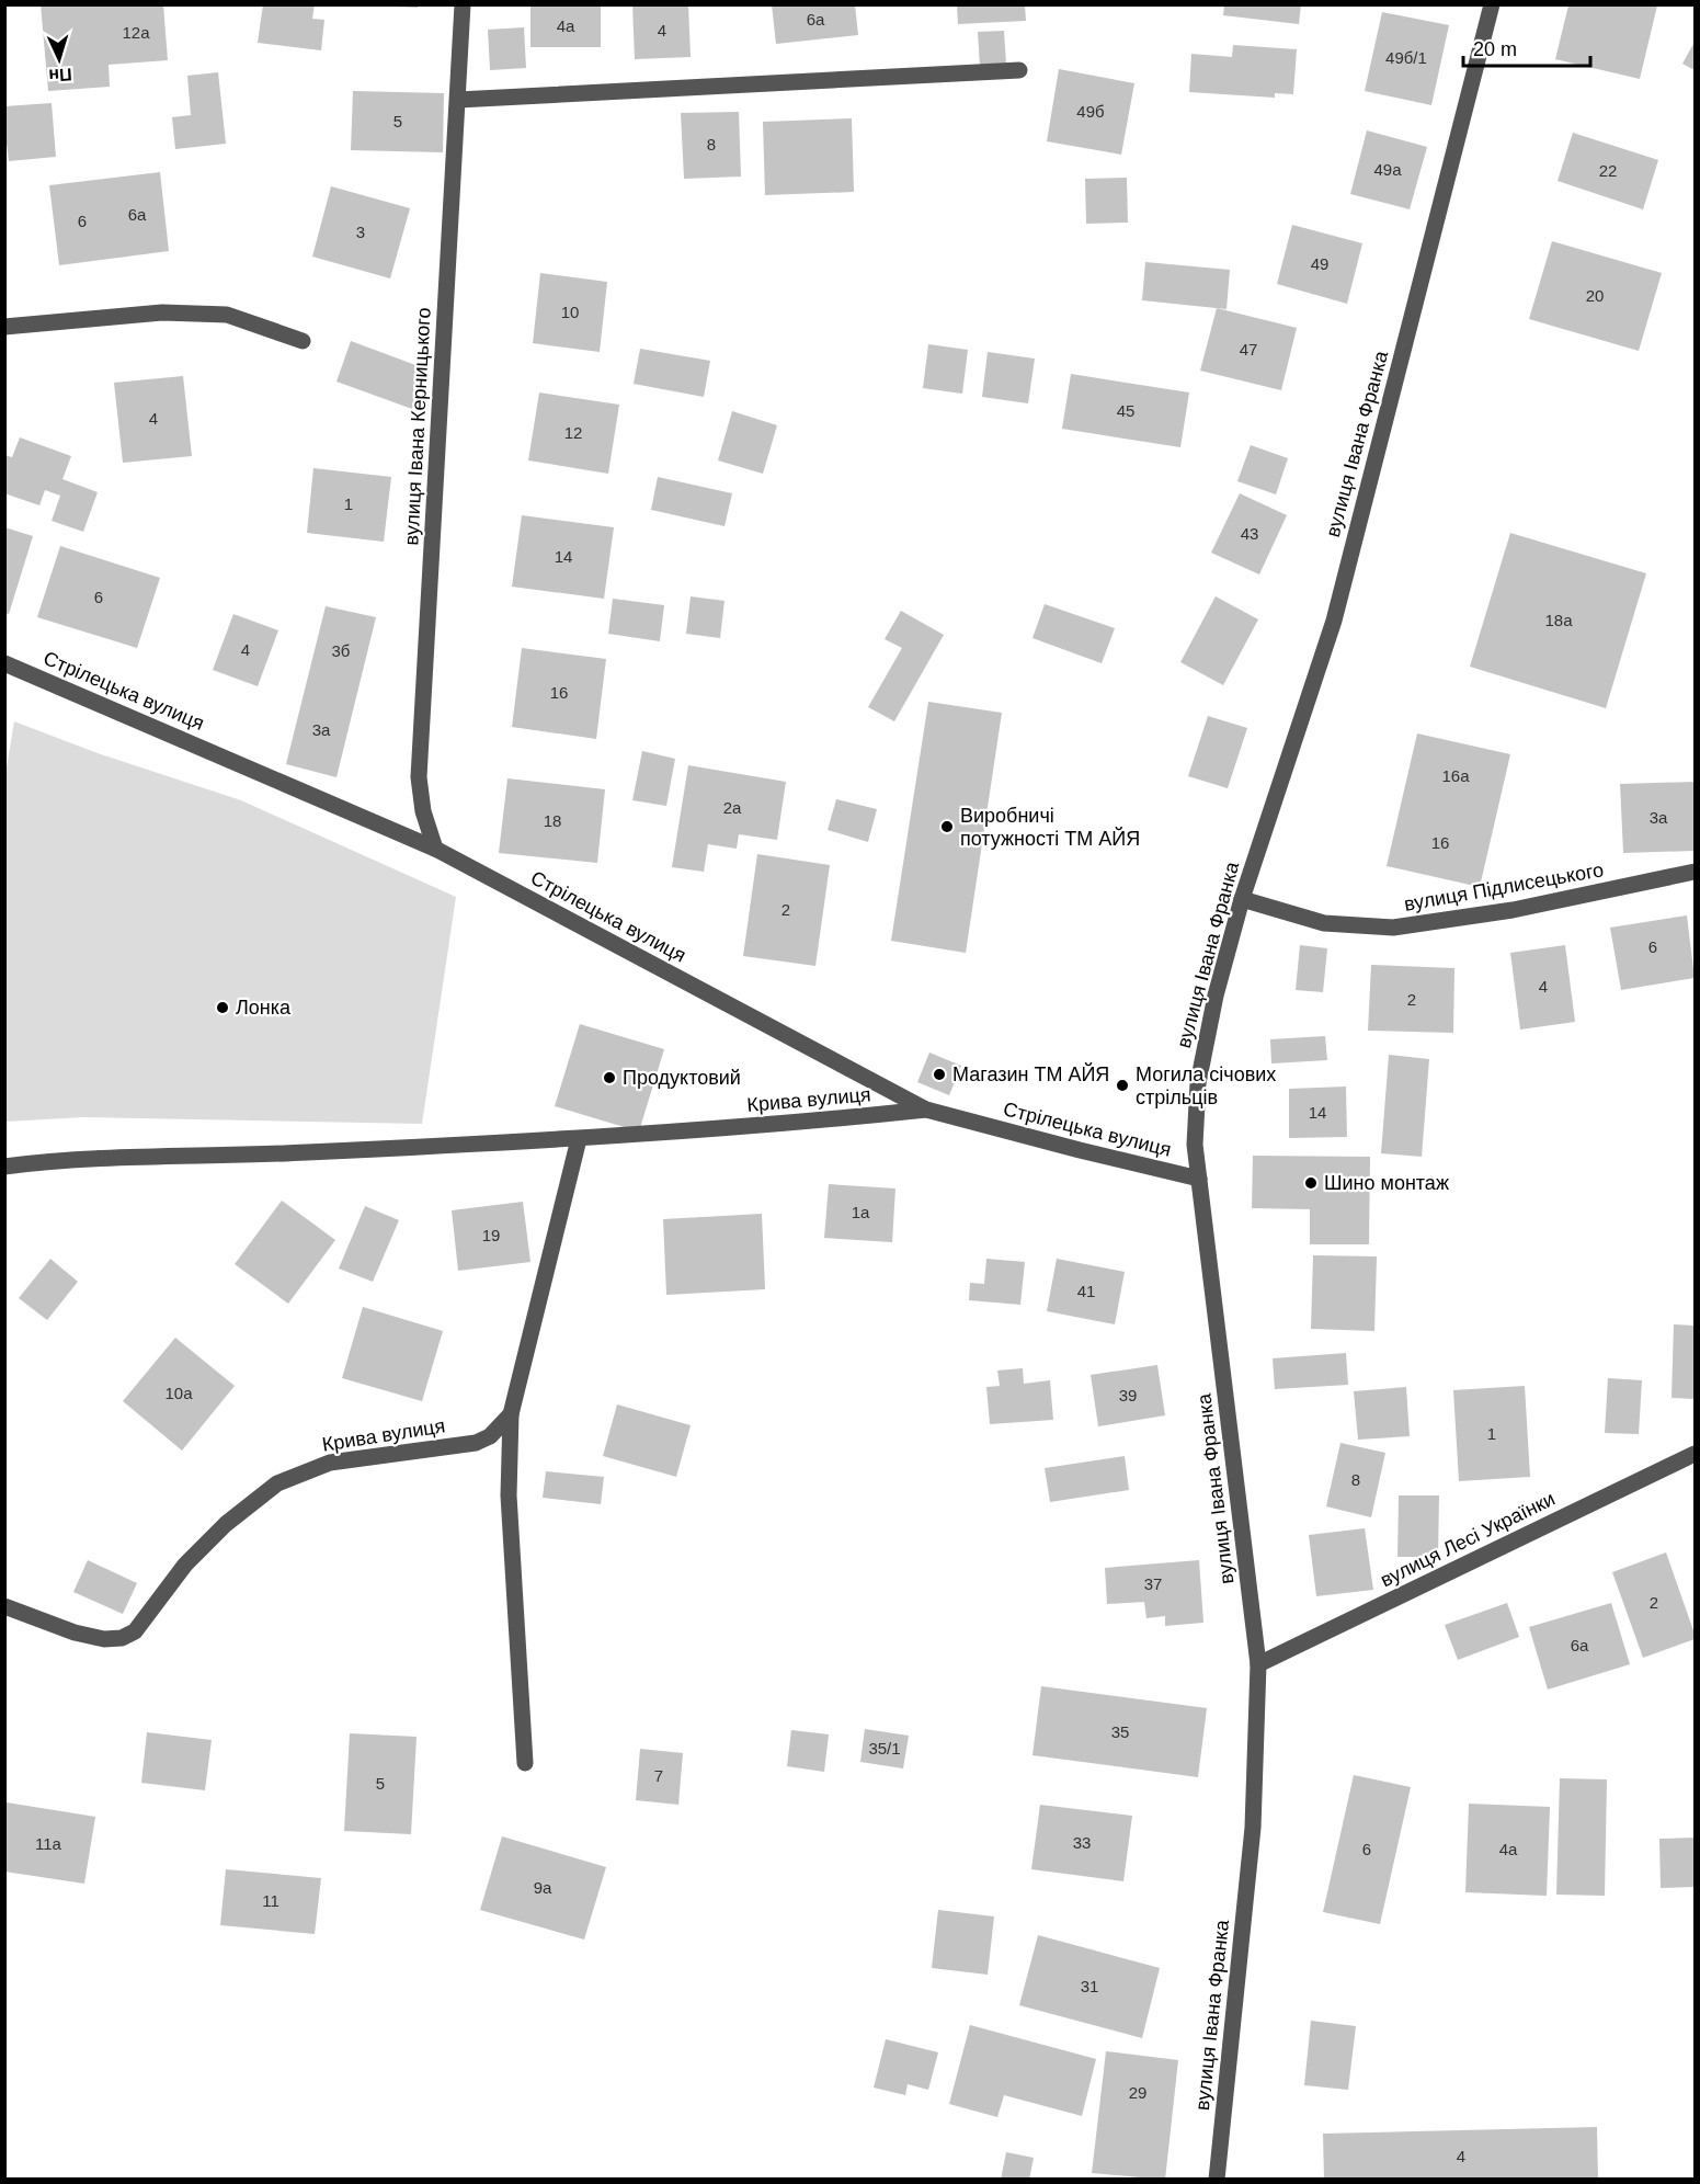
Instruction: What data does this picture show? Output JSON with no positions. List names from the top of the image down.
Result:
{
  "streets": {
    "street": [
      "вулиця Івана Керницького",
      "вулиця Івана Франка",
      "Стрілецька вулиця",
      "вулиця Підлисецького",
      "Крива вулиця",
      "вулиця Лесі Українки"
    ]
  },
  "crossings": [
    ["вулиця Івана Керницького", "Стрілецька вулиця"],
    ["вулиця Івана Франка", "Стрілецька вулиця"],
    ["вулиця Івана Франка", "вулиця Підлисецького"],
    ["вулиця Івана Франка", "вулиця Лесі Українки"],
    ["Стрілецька вулиця", "Крива вулиця"]
  ],
  "places": [
    "Виробничі потужності ТМ АЙЯ",
    "Лонка",
    "Магазин ТМ АЙЯ",
    "Продуктовий",
    "Могила січових стрільців",
    "Шино монтаж"
  ],
  "house_numbers": [
    "6а",
    "4а",
    "4",
    "12а",
    "49б/1",
    "49б",
    "5",
    "8",
    "49а",
    "22",
    "6а",
    "6",
    "3",
    "49",
    "20",
    "10",
    "47",
    "45",
    "4",
    "12",
    "1",
    "43",
    "14",
    "6",
    "18а",
    "4",
    "3б",
    "16",
    "3а",
    "16а",
    "2а",
    "3а",
    "18",
    "16",
    "2",
    "6",
    "4",
    "2",
    "14",
    "1а",
    "19",
    "41",
    "10а",
    "39",
    "1",
    "8",
    "37",
    "2",
    "6а",
    "35",
    "35/1",
    "7",
    "5",
    "33",
    "11а",
    "6",
    "4а",
    "9а",
    "11",
    "31",
    "29",
    "4"
  ],
  "scale_bar": "20 m",
  "north": "bottom"
}
